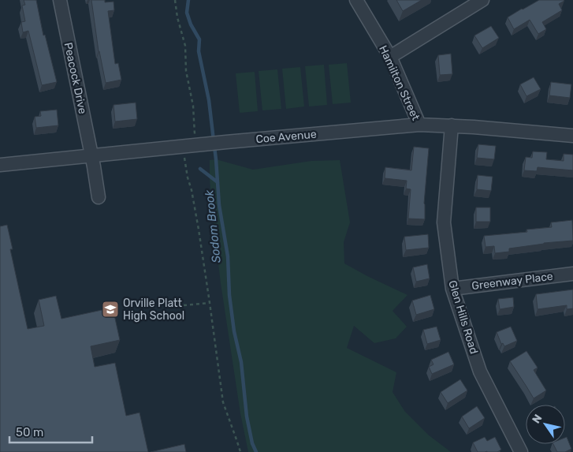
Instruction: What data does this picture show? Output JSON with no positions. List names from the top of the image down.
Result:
{
  "streets": {
    "street": [
      "Peacock Drive",
      "Hamilton Street",
      "Coe Avenue",
      "Greenway Place",
      "Glen Hills Road"
    ]
  },
  "crossings": [
    ["Peacock Drive", "Coe Avenue"],
    ["Hamilton Street", "Coe Avenue"],
    ["Coe Avenue", "Glen Hills Road"],
    ["Greenway Place", "Glen Hills Road"]
  ],
  "water": ["Sodom Brook"],
  "places": {
    "school or university": ["Orville Platt High School"]
  },
  "scale_bar": "50 m",
  "north": "top left"
}
